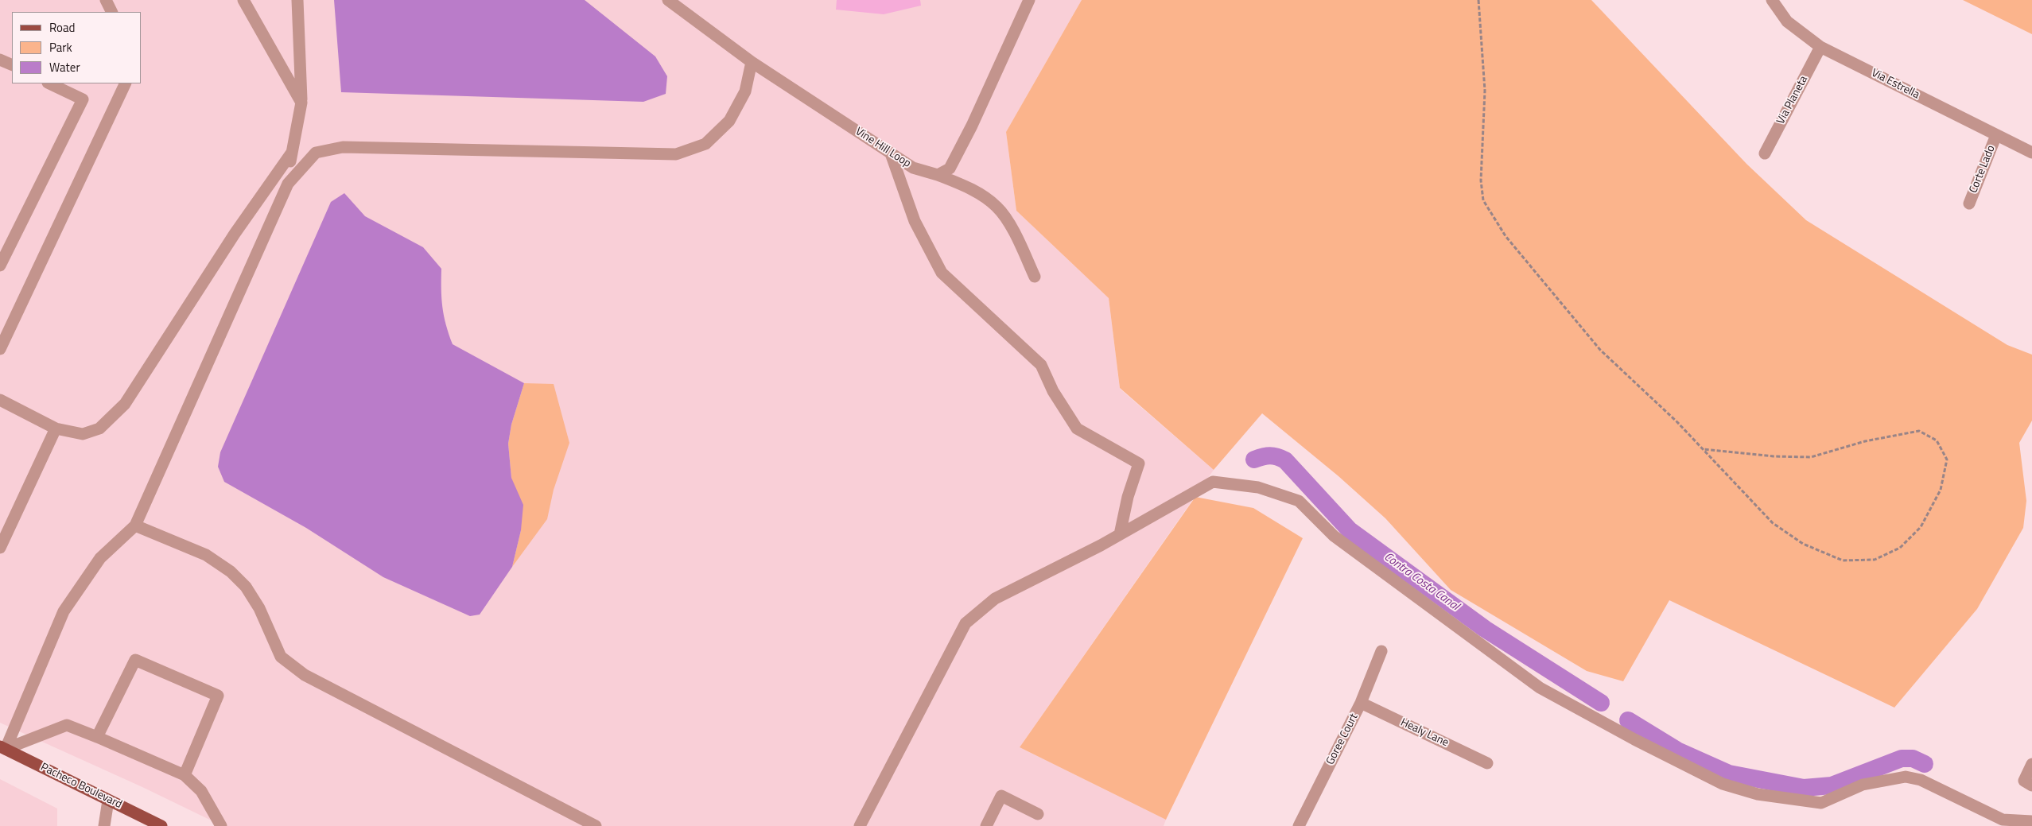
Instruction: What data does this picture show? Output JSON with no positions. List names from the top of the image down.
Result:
{
  "streets": {
    "main road": ["Pacheco Boulevard"],
    "street": [
      "Via Estrella",
      "Via Planeta",
      "Vine Hill Loop",
      "Corte Lado",
      "Healy Lane",
      "Goree Court"
    ]
  },
  "crossings": [
    ["Via Estrella", "Via Planeta"],
    ["Via Estrella", "Corte Lado"],
    ["Healy Lane", "Goree Court"]
  ],
  "water": ["Contra Costa Canal"],
  "legend": ["Road", "Park", "Water"]
}
